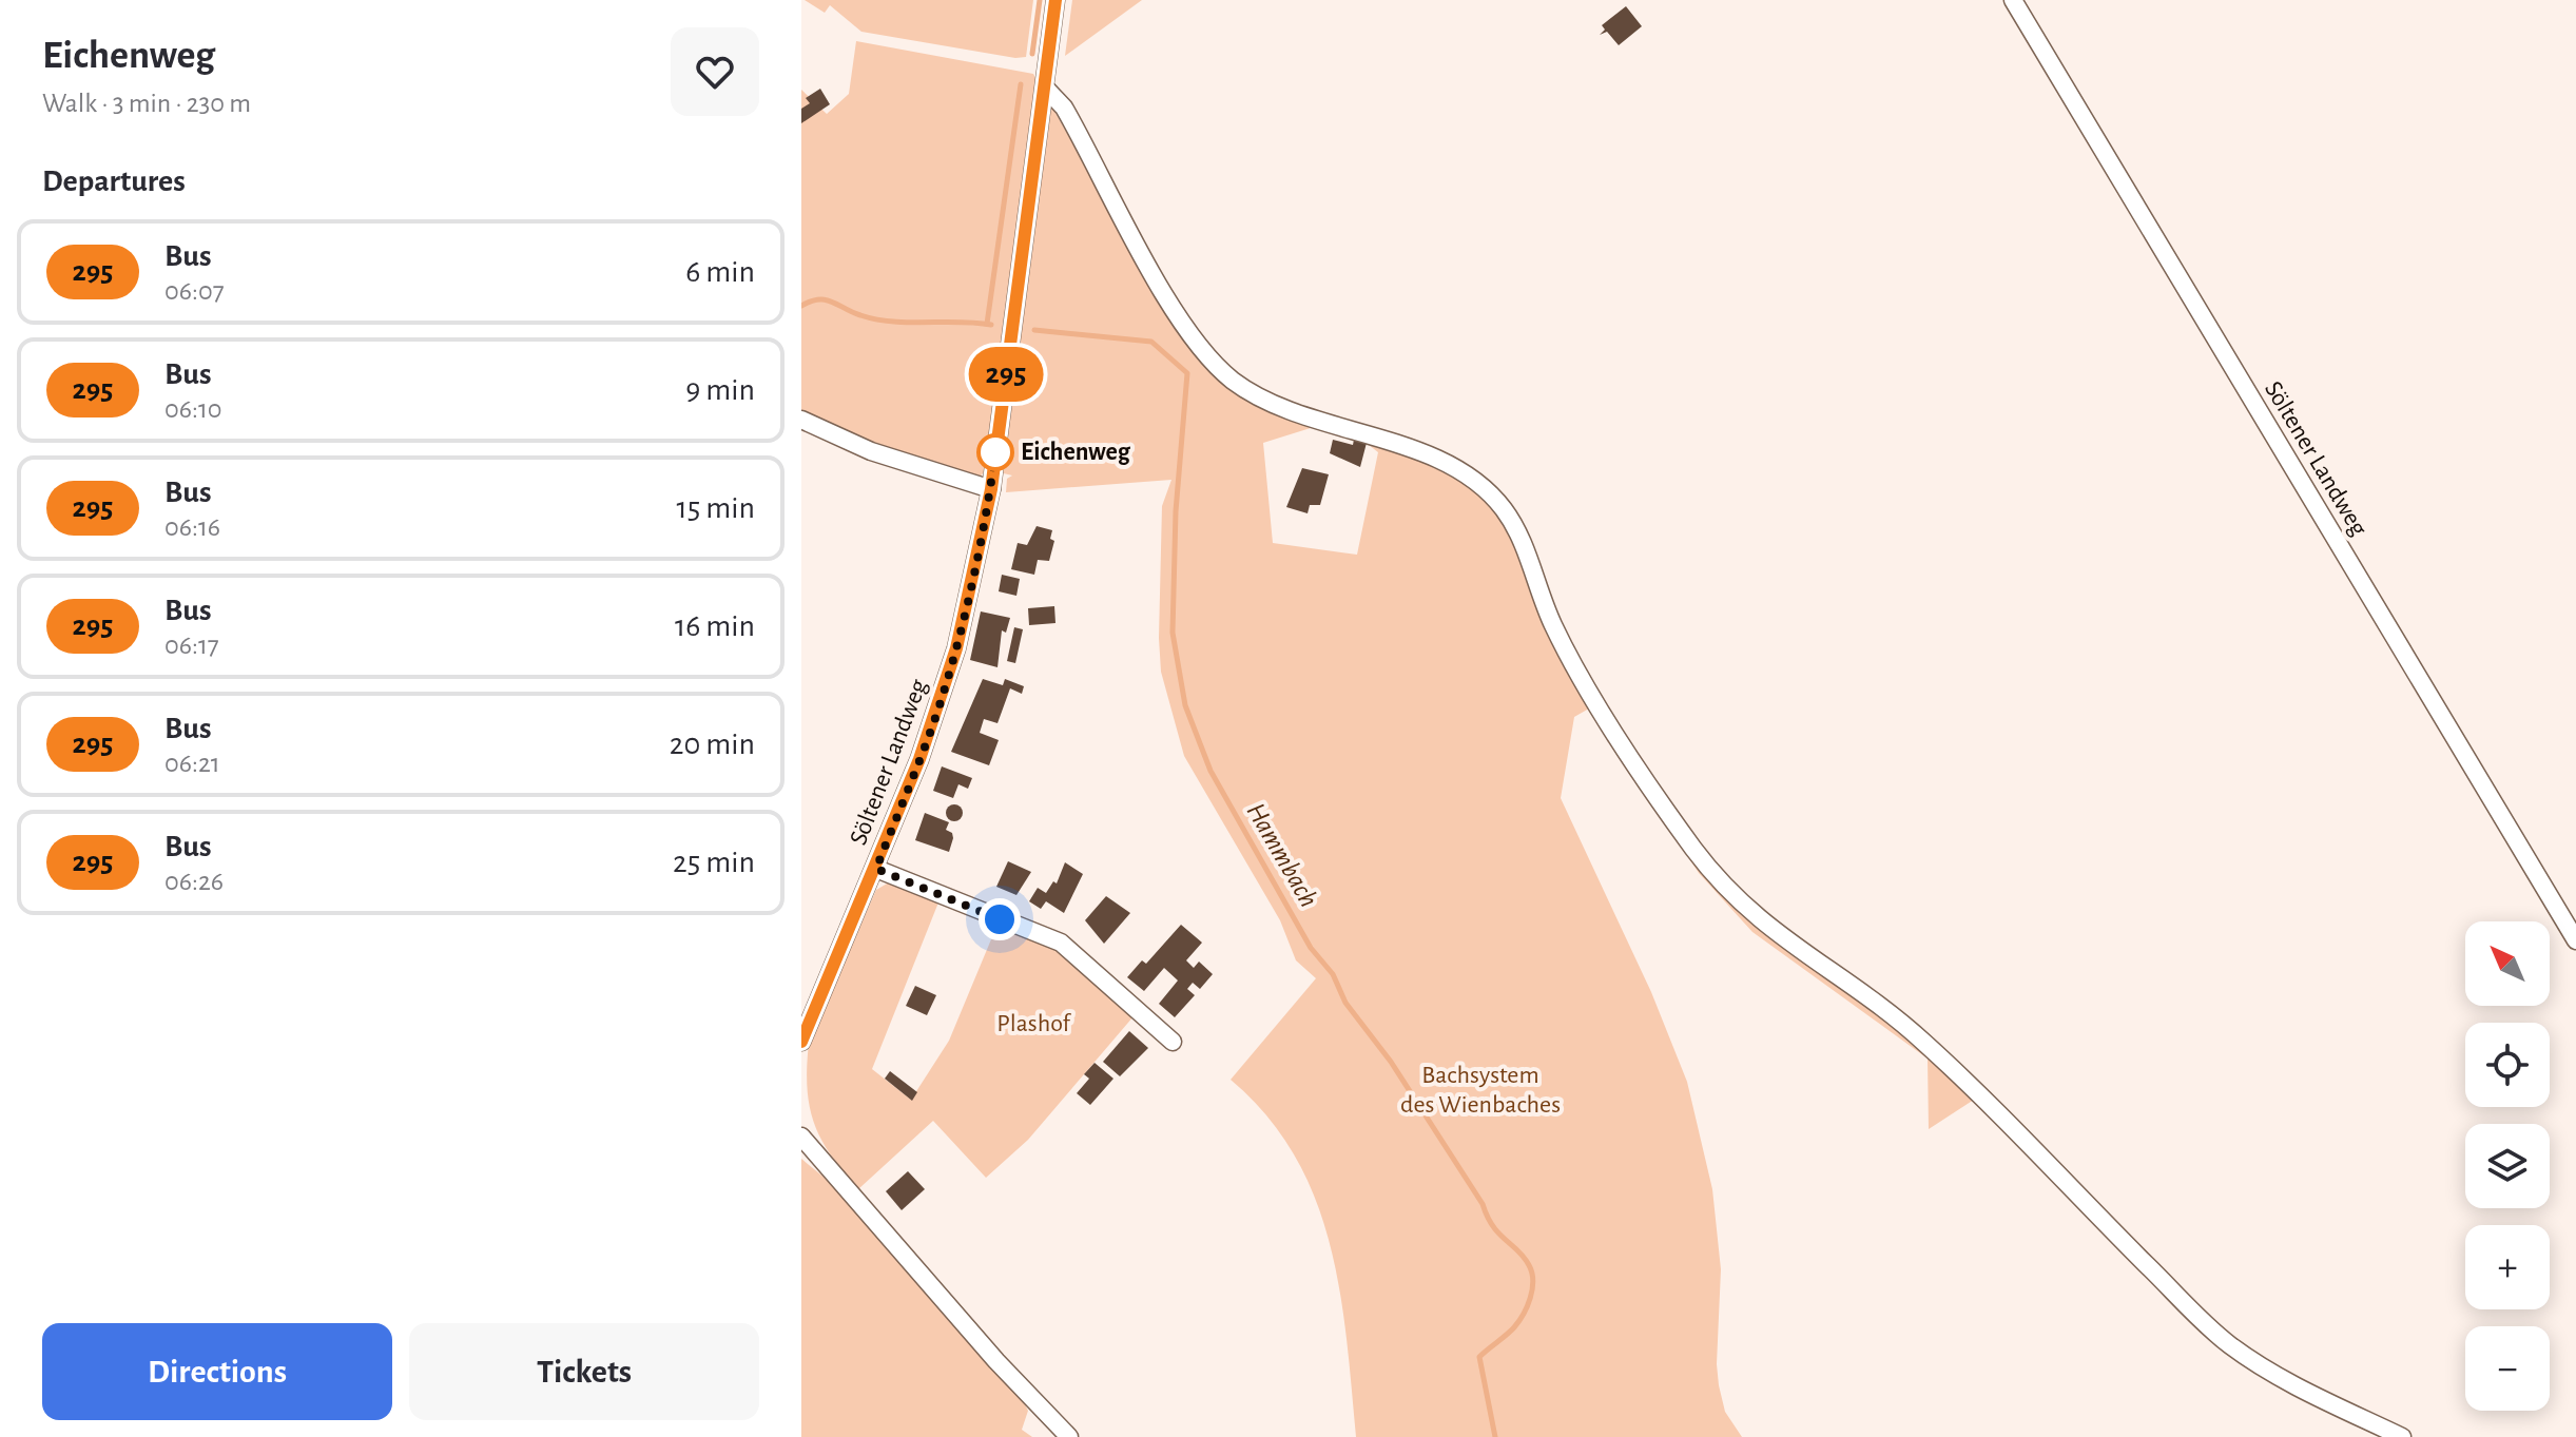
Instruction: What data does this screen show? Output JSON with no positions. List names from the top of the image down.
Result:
{
  "streets": {
    "street": ["Söltener Landweg"]
  },
  "water": ["Hammbach"],
  "parks": ["Plashof", "Bachsystem des Wienbaches"],
  "places": ["Eichenweg"],
  "lines": ["bus line 295"],
  "north": "top left",
  "page": {
    "heading": [
      ["Eichenweg", "Walk · 3 min · 230 m"],
      "Departures"
    ],
    "on_map": "295",
    "list": [
      {
        "mark": "295",
        "name": "Bus",
        "note": "06:07",
        "value": "6 min"
      },
      {
        "mark": "295",
        "name": "Bus",
        "note": "06:10",
        "value": "9 min"
      },
      {
        "mark": "295",
        "name": "Bus",
        "note": "06:16",
        "value": "15 min"
      },
      {
        "mark": "295",
        "name": "Bus",
        "note": "06:17",
        "value": "16 min"
      },
      {
        "mark": "295",
        "name": "Bus",
        "note": "06:21",
        "value": "20 min"
      },
      {
        "mark": "295",
        "name": "Bus",
        "note": "06:26",
        "value": "25 min"
      }
    ],
    "map_buttons": ["+", "−"],
    "buttons": ["Directions", "Tickets"]
  }
}
